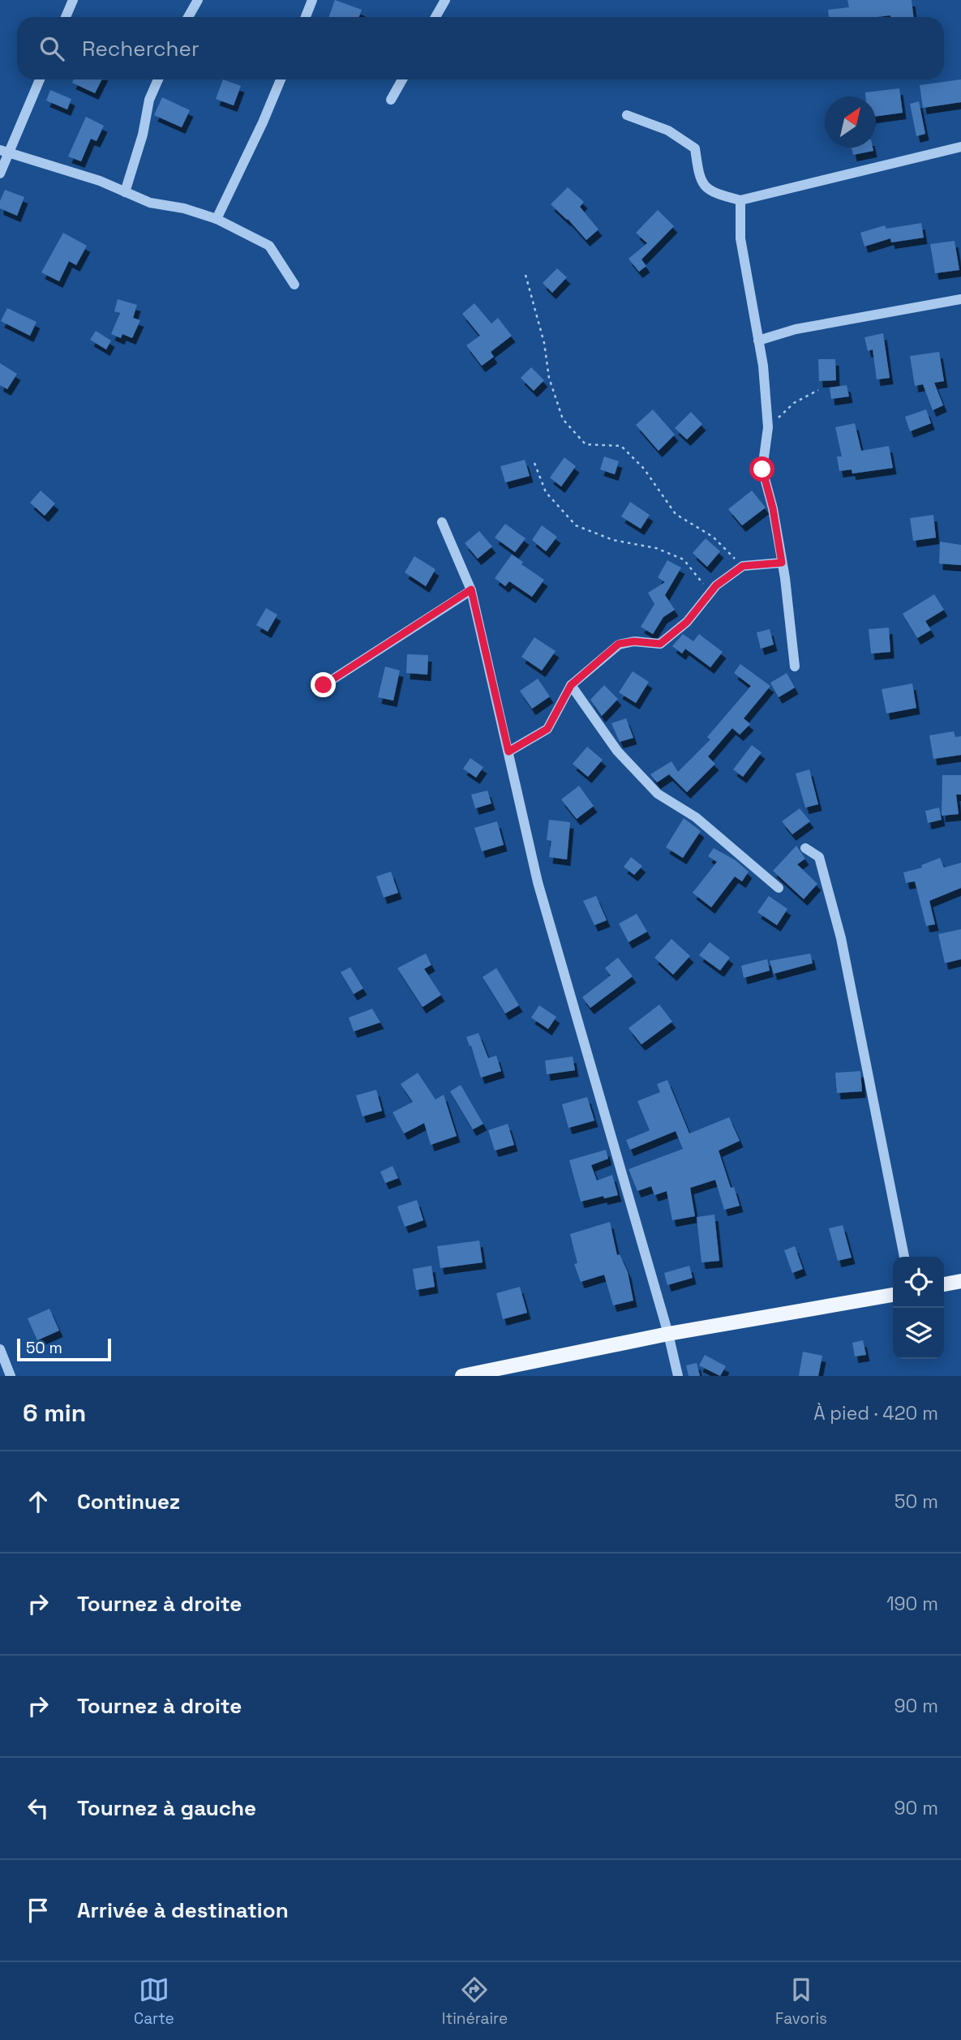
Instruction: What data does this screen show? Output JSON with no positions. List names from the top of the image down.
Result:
{
  "scale_bar": "50 m",
  "north": "top right",
  "page": {
    "search": "Rechercher",
    "scale": "50 m",
    "heading": ["6 min", "À pied · 420 m"],
    "list": [
      ["Continuez", "50 m"],
      ["Tournez à droite", "190 m"],
      ["Tournez à droite", "90 m"],
      ["Tournez à gauche", "90 m"],
      "Arrivée à destination"
    ],
    "nav": ["Carte", "Itinéraire", "Favoris"]
  }
}
